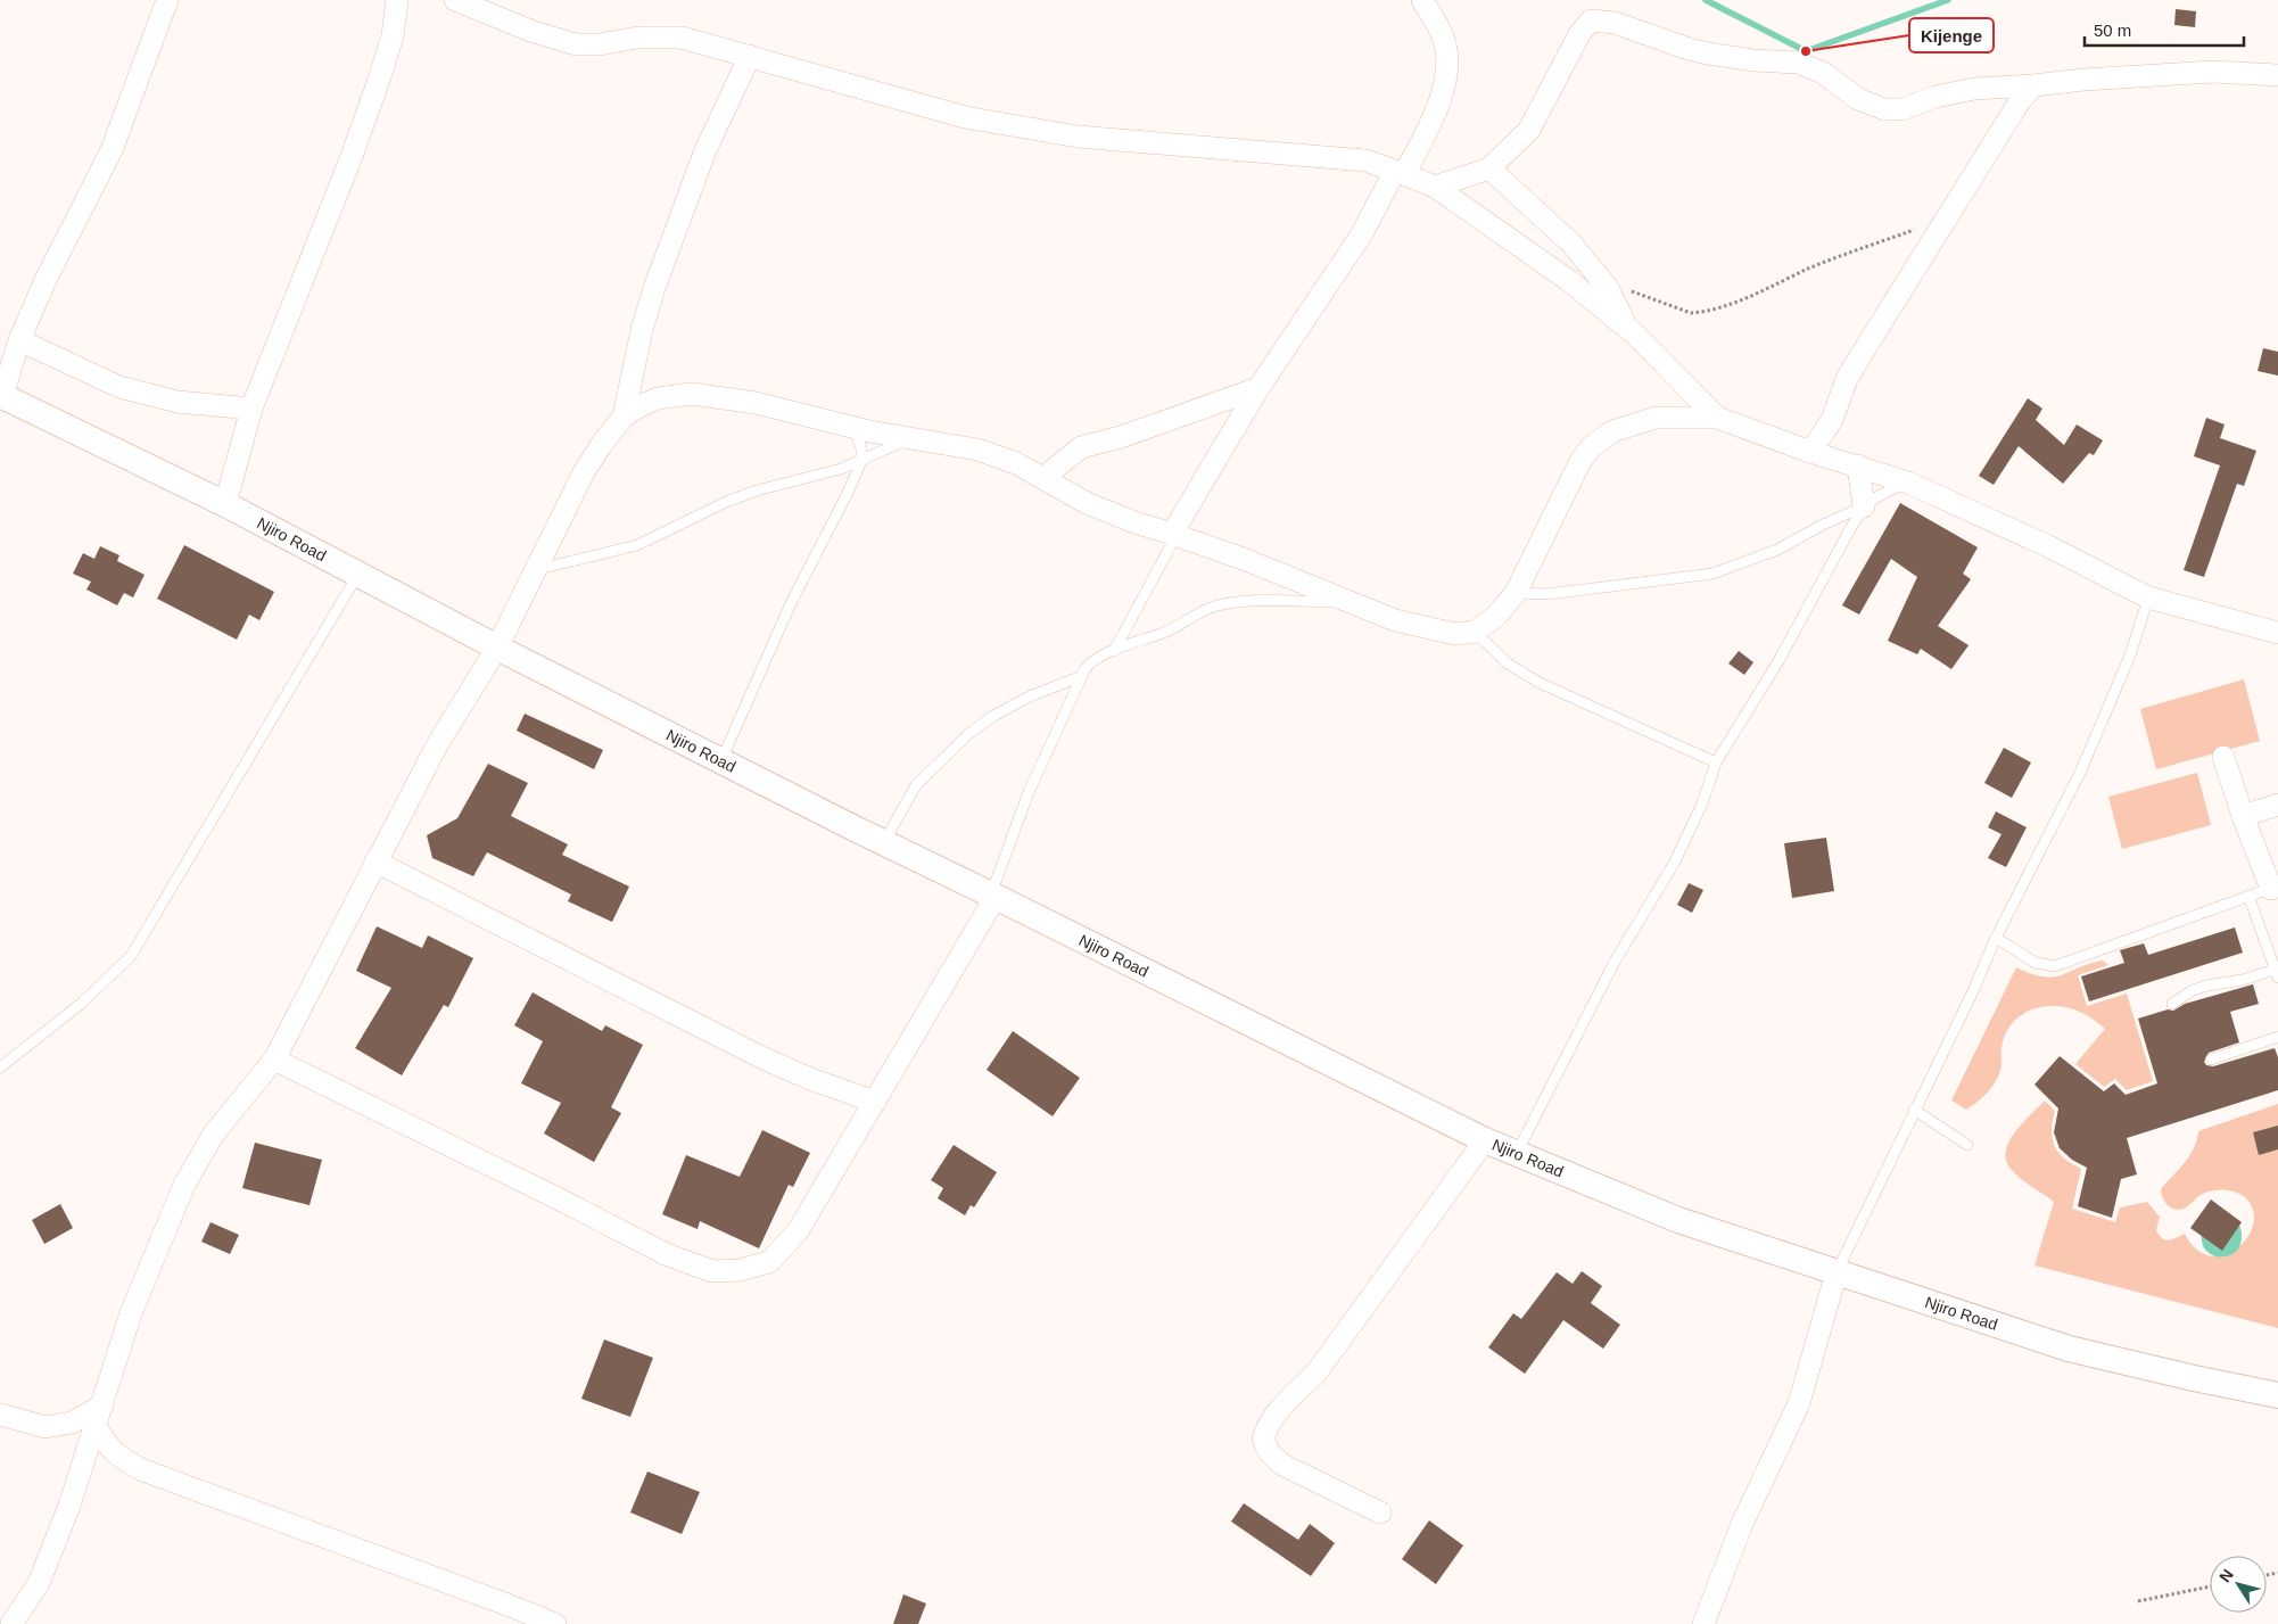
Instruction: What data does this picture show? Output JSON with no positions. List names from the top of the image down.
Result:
{
  "streets": {
    "street": ["Njiro Road"]
  },
  "places": ["Kijenge"],
  "scale_bar": "50 m",
  "north": "top left"
}
